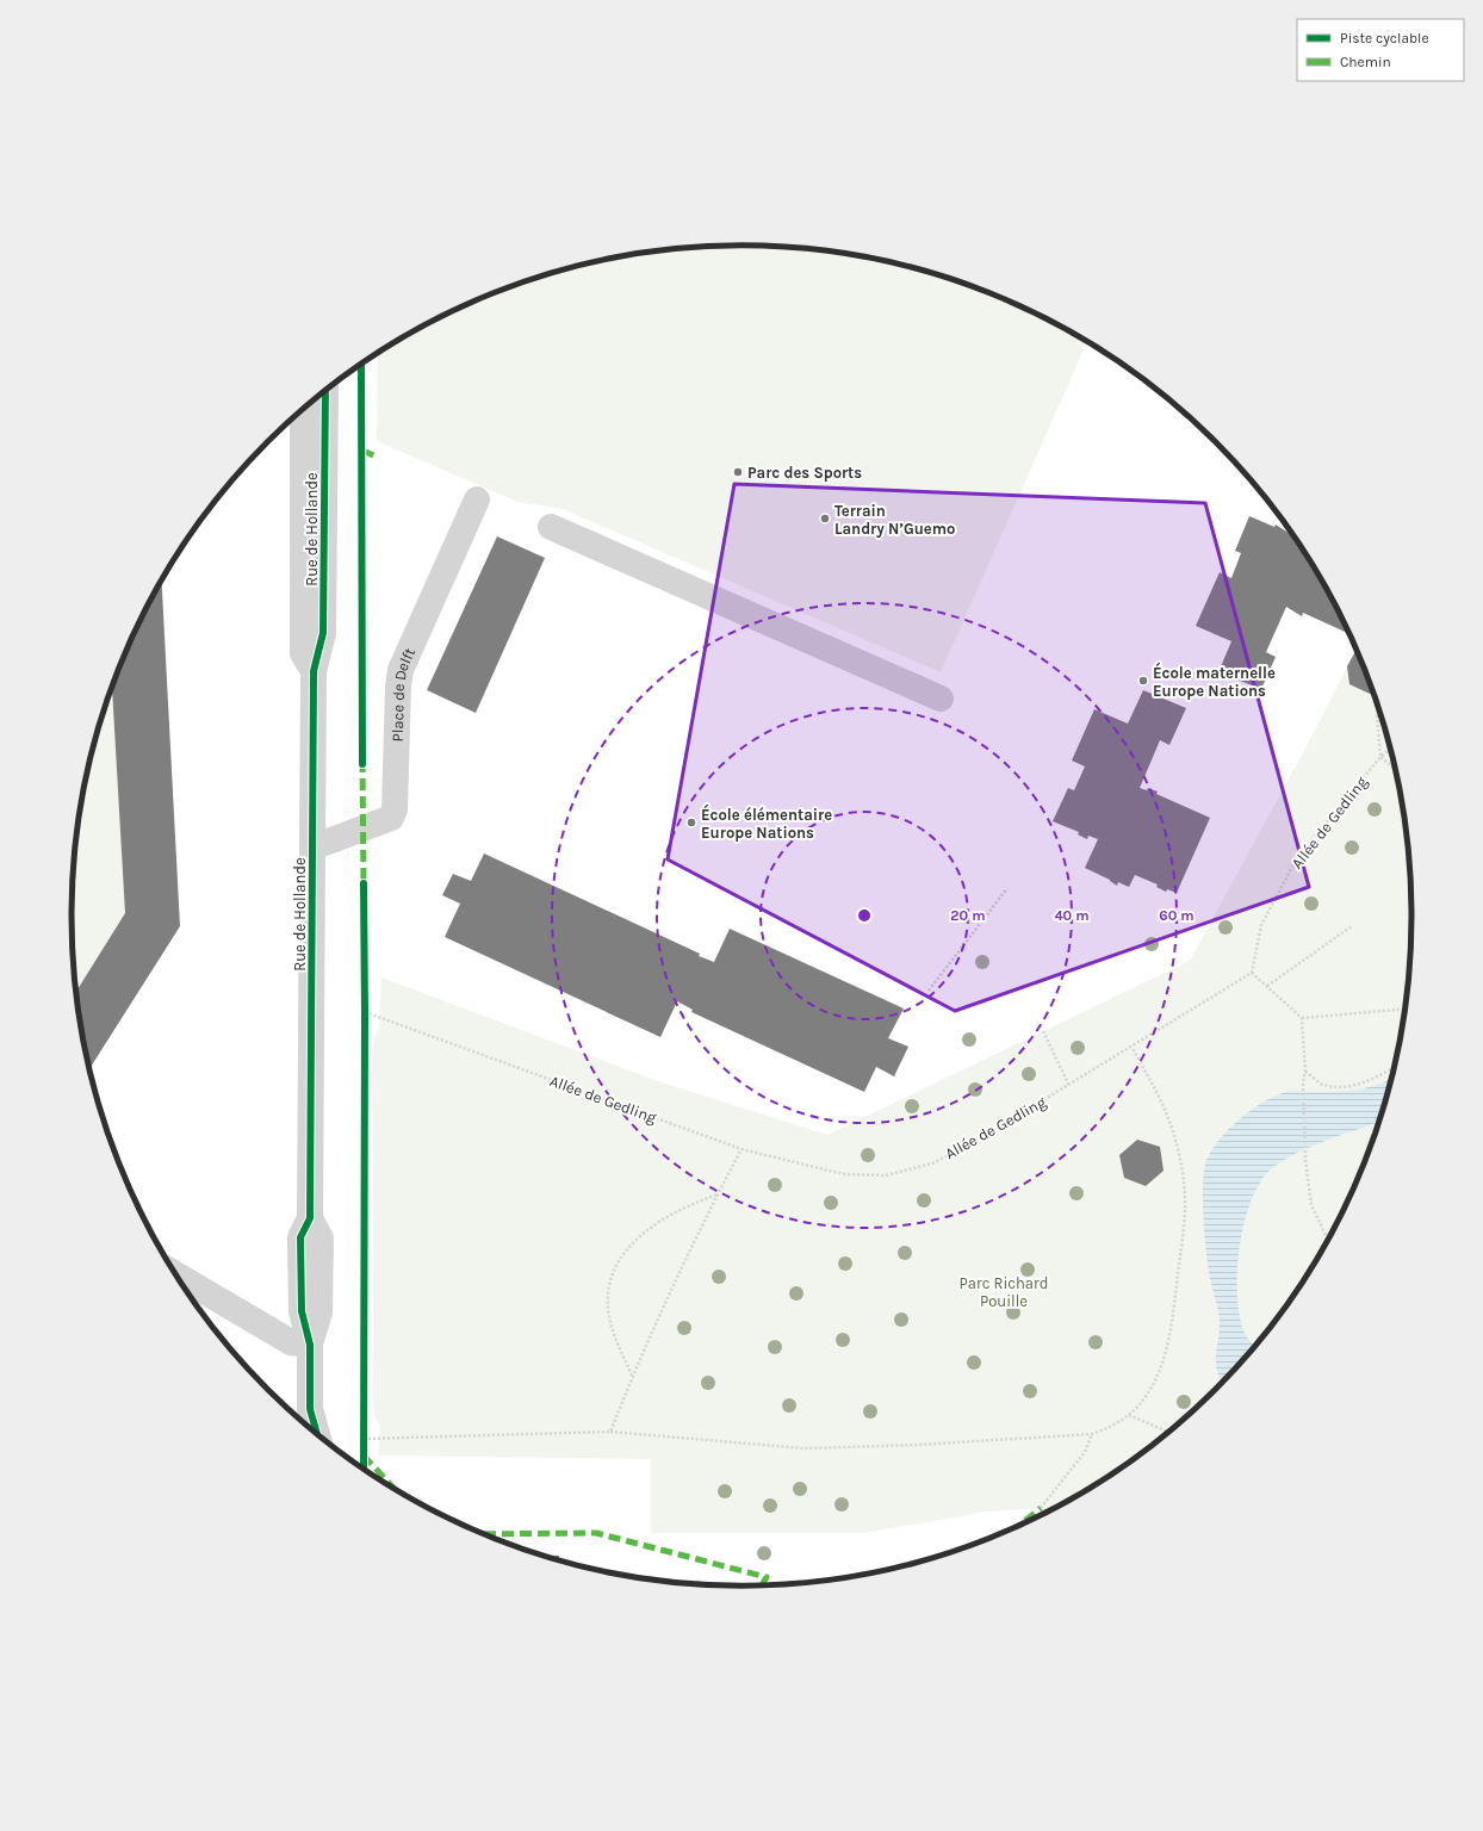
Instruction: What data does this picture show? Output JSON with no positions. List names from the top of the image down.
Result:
{
  "streets": {
    "street": ["Rue de Hollande", "Place de Delft"],
    "path": ["Allée de Gedling"]
  },
  "crossings": [
    ["Rue de Hollande", "Place de Delft"]
  ],
  "parks": ["Parc Richard Pouille"],
  "places": [
    "Parc des Sports",
    "Terrain Landry N’Guemo",
    "École maternelle Europe Nations",
    "École élémentaire Europe Nations"
  ],
  "legend": ["Piste cyclable", "Chemin"],
  "rings": ["20 m", "40 m", "60 m"]
}
